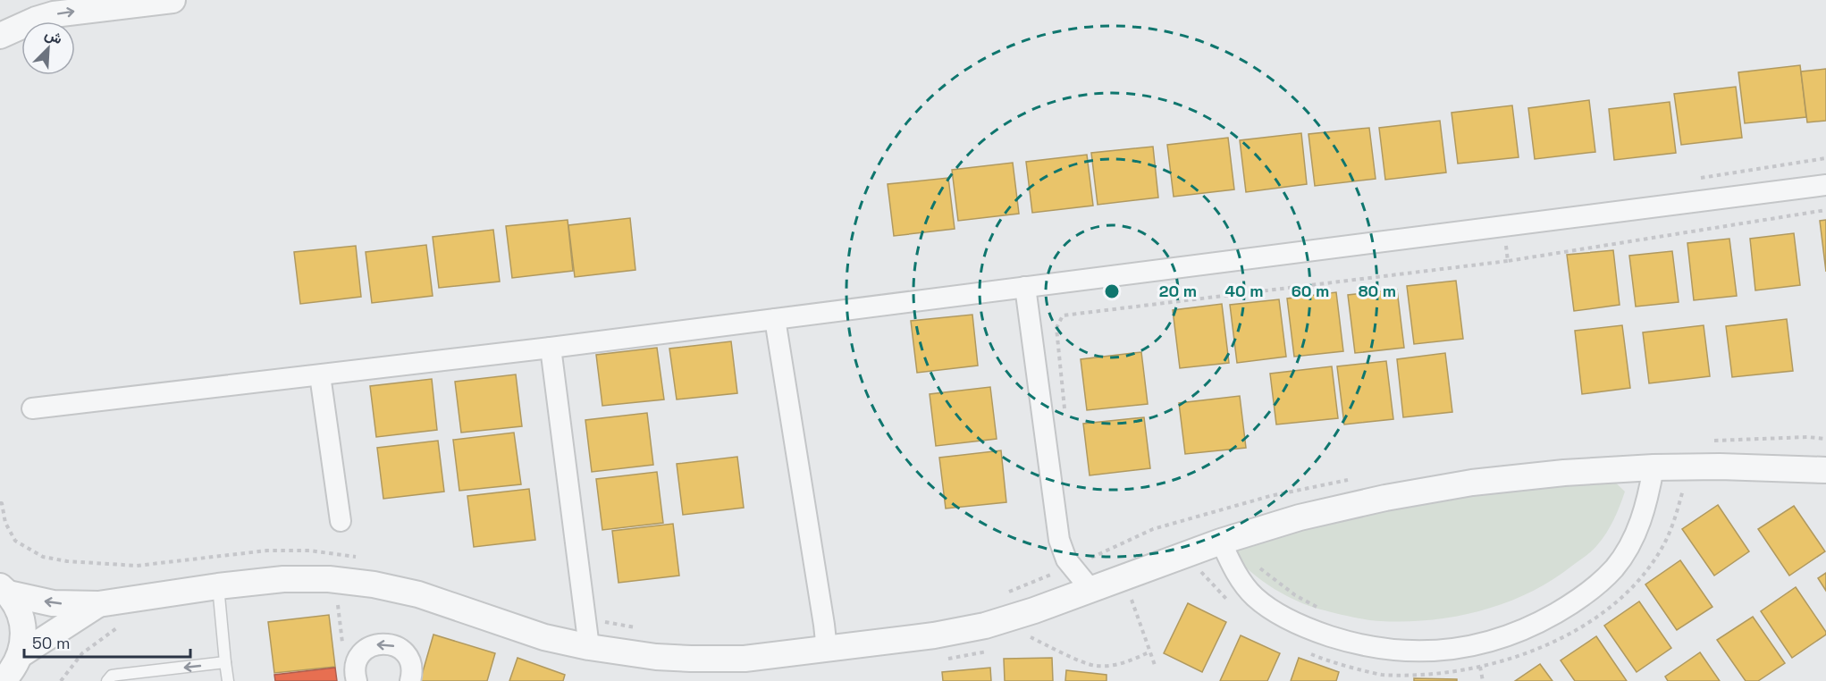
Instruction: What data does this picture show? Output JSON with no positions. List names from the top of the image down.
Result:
{
  "scale_bar": "50 m",
  "north": "top right",
  "rings": [
    "20 m",
    "40 m",
    "60 m",
    "80 m"
  ]
}
